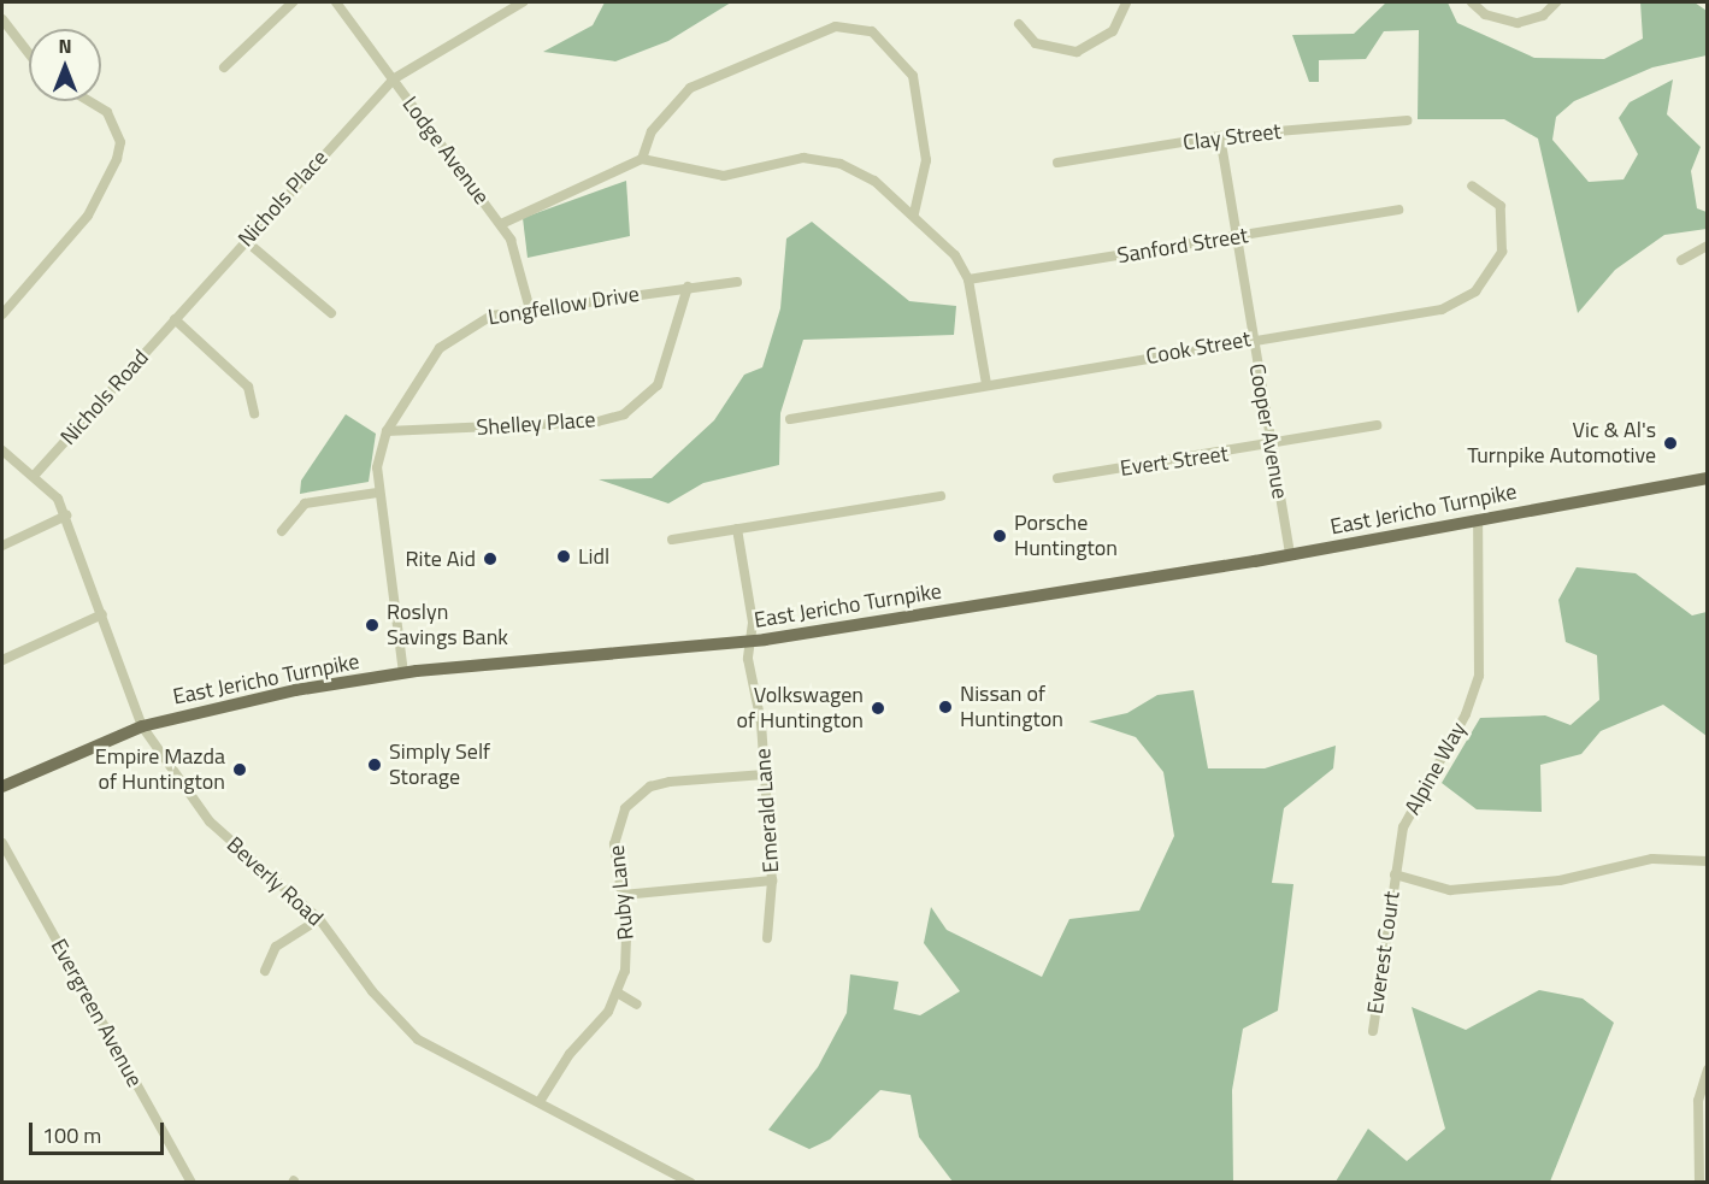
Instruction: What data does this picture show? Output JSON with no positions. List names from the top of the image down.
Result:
{
  "streets": {
    "main road": ["East Jericho Turnpike"],
    "street": [
      "Clay Street",
      "Lodge Avenue",
      "Nichols Place",
      "Sanford Street",
      "Longfellow Drive",
      "Cook Street",
      "Nichols Road",
      "Shelley Place",
      "Cooper Avenue",
      "Evert Street",
      "Alpine Way",
      "Emerald Lane",
      "Beverly Road",
      "Ruby Lane",
      "Everest Court",
      "Evergreen Avenue"
    ]
  },
  "crossings": [
    ["Clay Street", "Cooper Avenue"],
    ["Lodge Avenue", "Nichols Place"],
    ["Lodge Avenue", "Longfellow Drive"],
    ["Nichols Place", "Nichols Road"],
    ["Sanford Street", "Cooper Avenue"],
    ["Longfellow Drive", "Shelley Place"],
    ["Longfellow Drive", "East Jericho Turnpike"],
    ["Cook Street", "Cooper Avenue"],
    ["Nichols Road", "Beverly Road"],
    ["Cooper Avenue", "Evert Street"],
    ["Cooper Avenue", "East Jericho Turnpike"],
    ["East Jericho Turnpike", "Alpine Way"],
    ["East Jericho Turnpike", "Emerald Lane"],
    ["East Jericho Turnpike", "Beverly Road"],
    ["Alpine Way", "Everest Court"],
    ["Emerald Lane", "Ruby Lane"],
    ["Beverly Road", "Ruby Lane"]
  ],
  "places": [
    "Vic & Al's Turnpike Automotive",
    "Porsche Huntington",
    "Lidl",
    "Rite Aid",
    "Roslyn Savings Bank",
    "Nissan of Huntington",
    "Volkswagen of Huntington",
    "Simply Self Storage",
    "Empire Mazda of Huntington"
  ],
  "scale_bar": "100 m",
  "north": "top"
}
